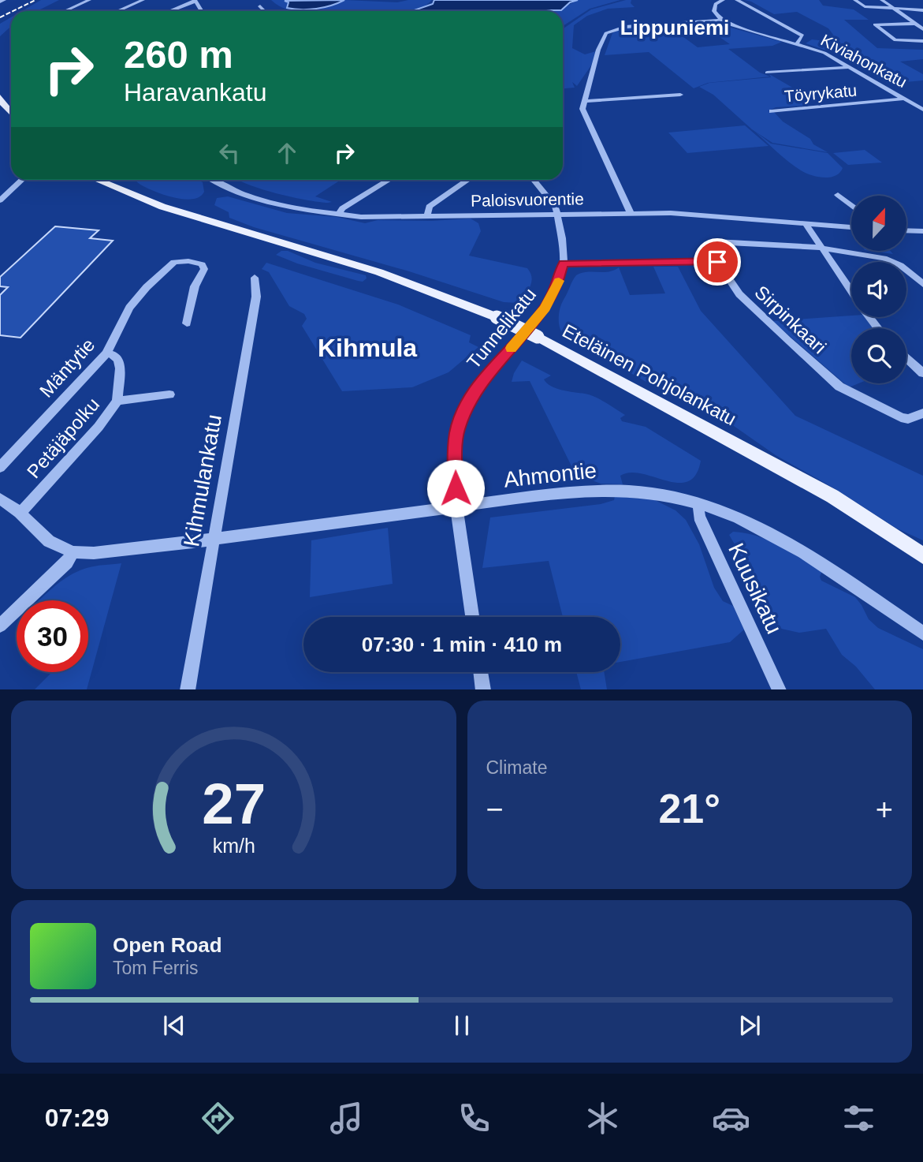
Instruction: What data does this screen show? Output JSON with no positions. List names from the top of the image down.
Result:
{
  "streets": {
    "main road": ["Eteläinen Pohjolankatu"],
    "street": [
      "Kiviahonkatu",
      "Töyrykatu",
      "Paloisvuorentie",
      "Sirpinkaari",
      "Tunnelikatu",
      "Mäntytie",
      "Petäjäpolku",
      "Ahmontie",
      "Kihmulankatu",
      "Kuusikatu"
    ]
  },
  "crossings": [
    ["Kiviahonkatu", "Töyrykatu"],
    ["Paloisvuorentie", "Tunnelikatu"],
    ["Tunnelikatu", "Ahmontie"],
    ["Mäntytie", "Petäjäpolku"],
    ["Petäjäpolku", "Ahmontie"],
    ["Ahmontie", "Kihmulankatu"],
    ["Ahmontie", "Kuusikatu"]
  ],
  "districts": ["Lippuniemi", "Kihmula"],
  "north": "top",
  "page": {
    "turn": ["260 m", "Haravankatu"],
    "limit": "30",
    "trip": "07:30 · 1 min · 410 m",
    "tile": "Climate",
    "heat": ["−", "21°", "+"],
    "song": ["Open Road", "Tom Ferris"],
    "tabs": "07:29",
    "gauge": ["27", "km/h"]
  }
}
